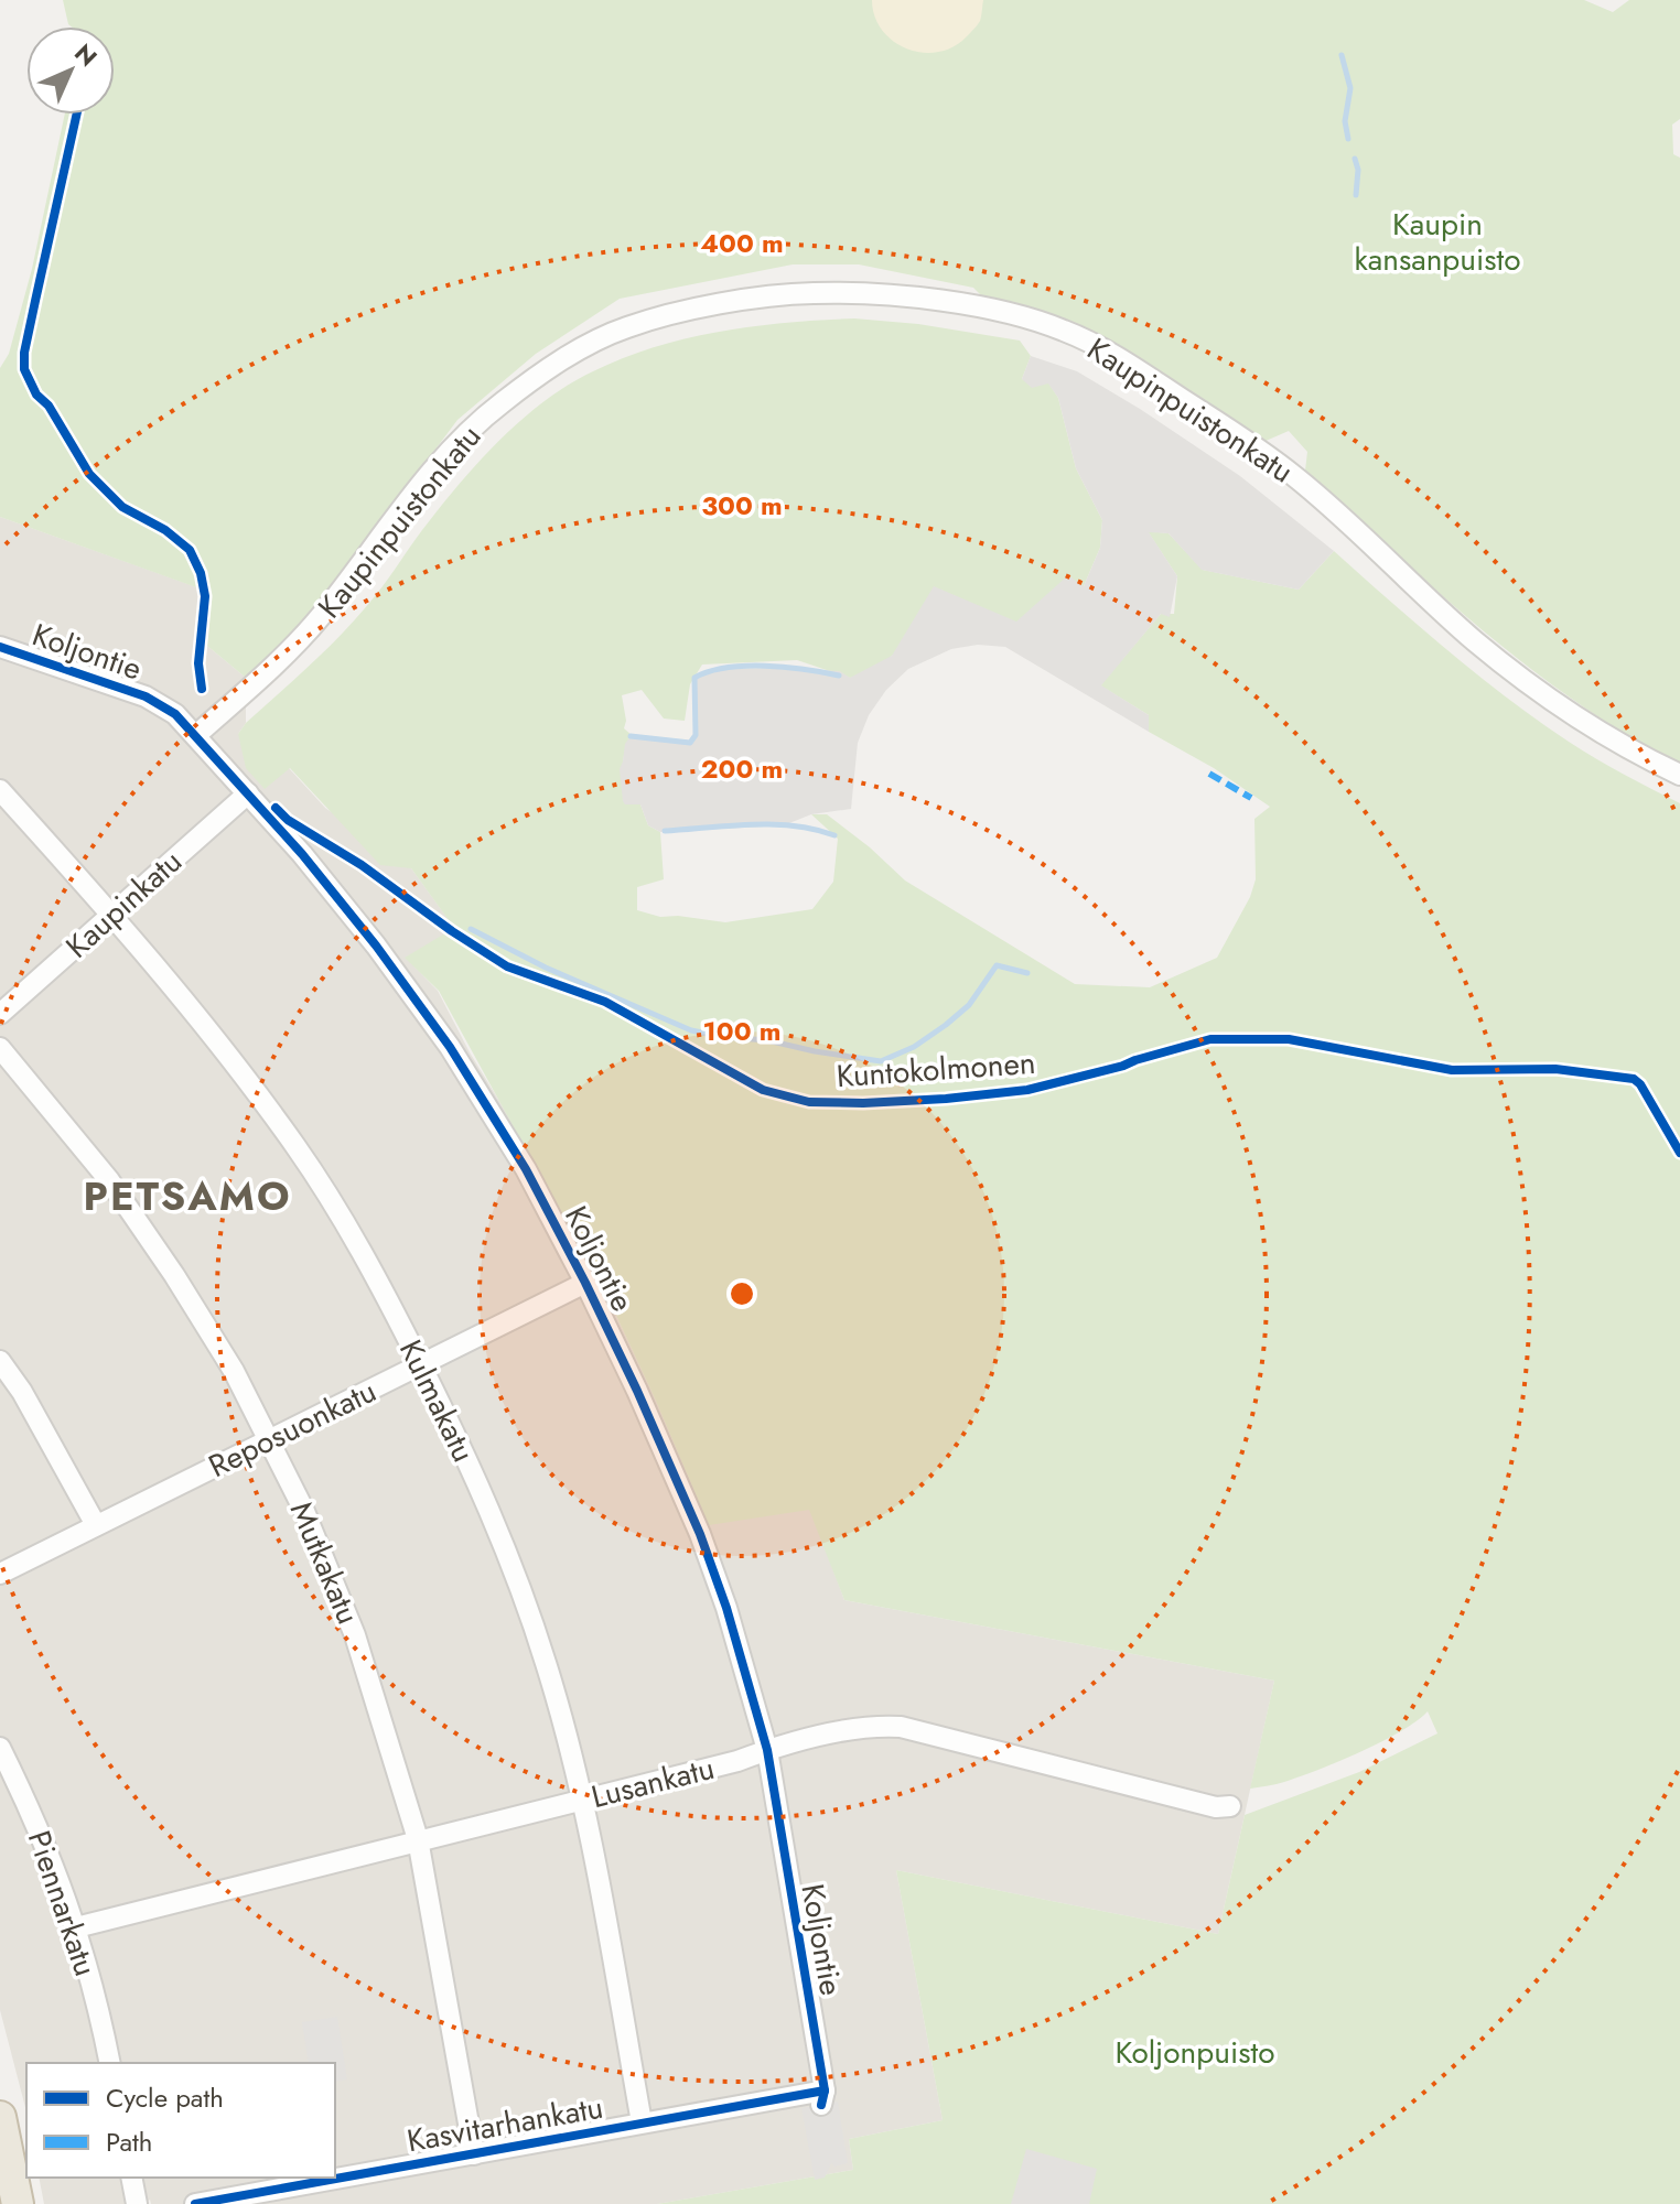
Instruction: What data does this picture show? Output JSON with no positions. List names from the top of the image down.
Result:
{
  "streets": {
    "street": [
      "Kaupinpuistonkatu",
      "Koljontie",
      "Kaupinkatu",
      "Kulmakatu",
      "Reposuonkatu",
      "Mutkakatu",
      "Lusankatu",
      "Piennarkatu",
      "Kasvitarhankatu"
    ],
    "cycle path": ["Kuntokolmonen"]
  },
  "crossings": [
    ["Kaupinpuistonkatu", "Koljontie"],
    ["Koljontie", "Kaupinkatu"],
    ["Koljontie", "Reposuonkatu"],
    ["Koljontie", "Lusankatu"],
    ["Koljontie", "Kasvitarhankatu"],
    ["Kaupinkatu", "Kulmakatu"],
    ["Kulmakatu", "Reposuonkatu"],
    ["Kulmakatu", "Lusankatu"],
    ["Kulmakatu", "Kasvitarhankatu"],
    ["Reposuonkatu", "Mutkakatu"],
    ["Mutkakatu", "Lusankatu"],
    ["Mutkakatu", "Kasvitarhankatu"],
    ["Lusankatu", "Piennarkatu"]
  ],
  "districts": ["PETSAMO"],
  "parks": ["Kaupin kansanpuisto", "Koljonpuisto"],
  "legend": ["Cycle path", "Path"],
  "north": "top right",
  "rings": [
    "400 m",
    "300 m",
    "200 m",
    "100 m"
  ]
}
